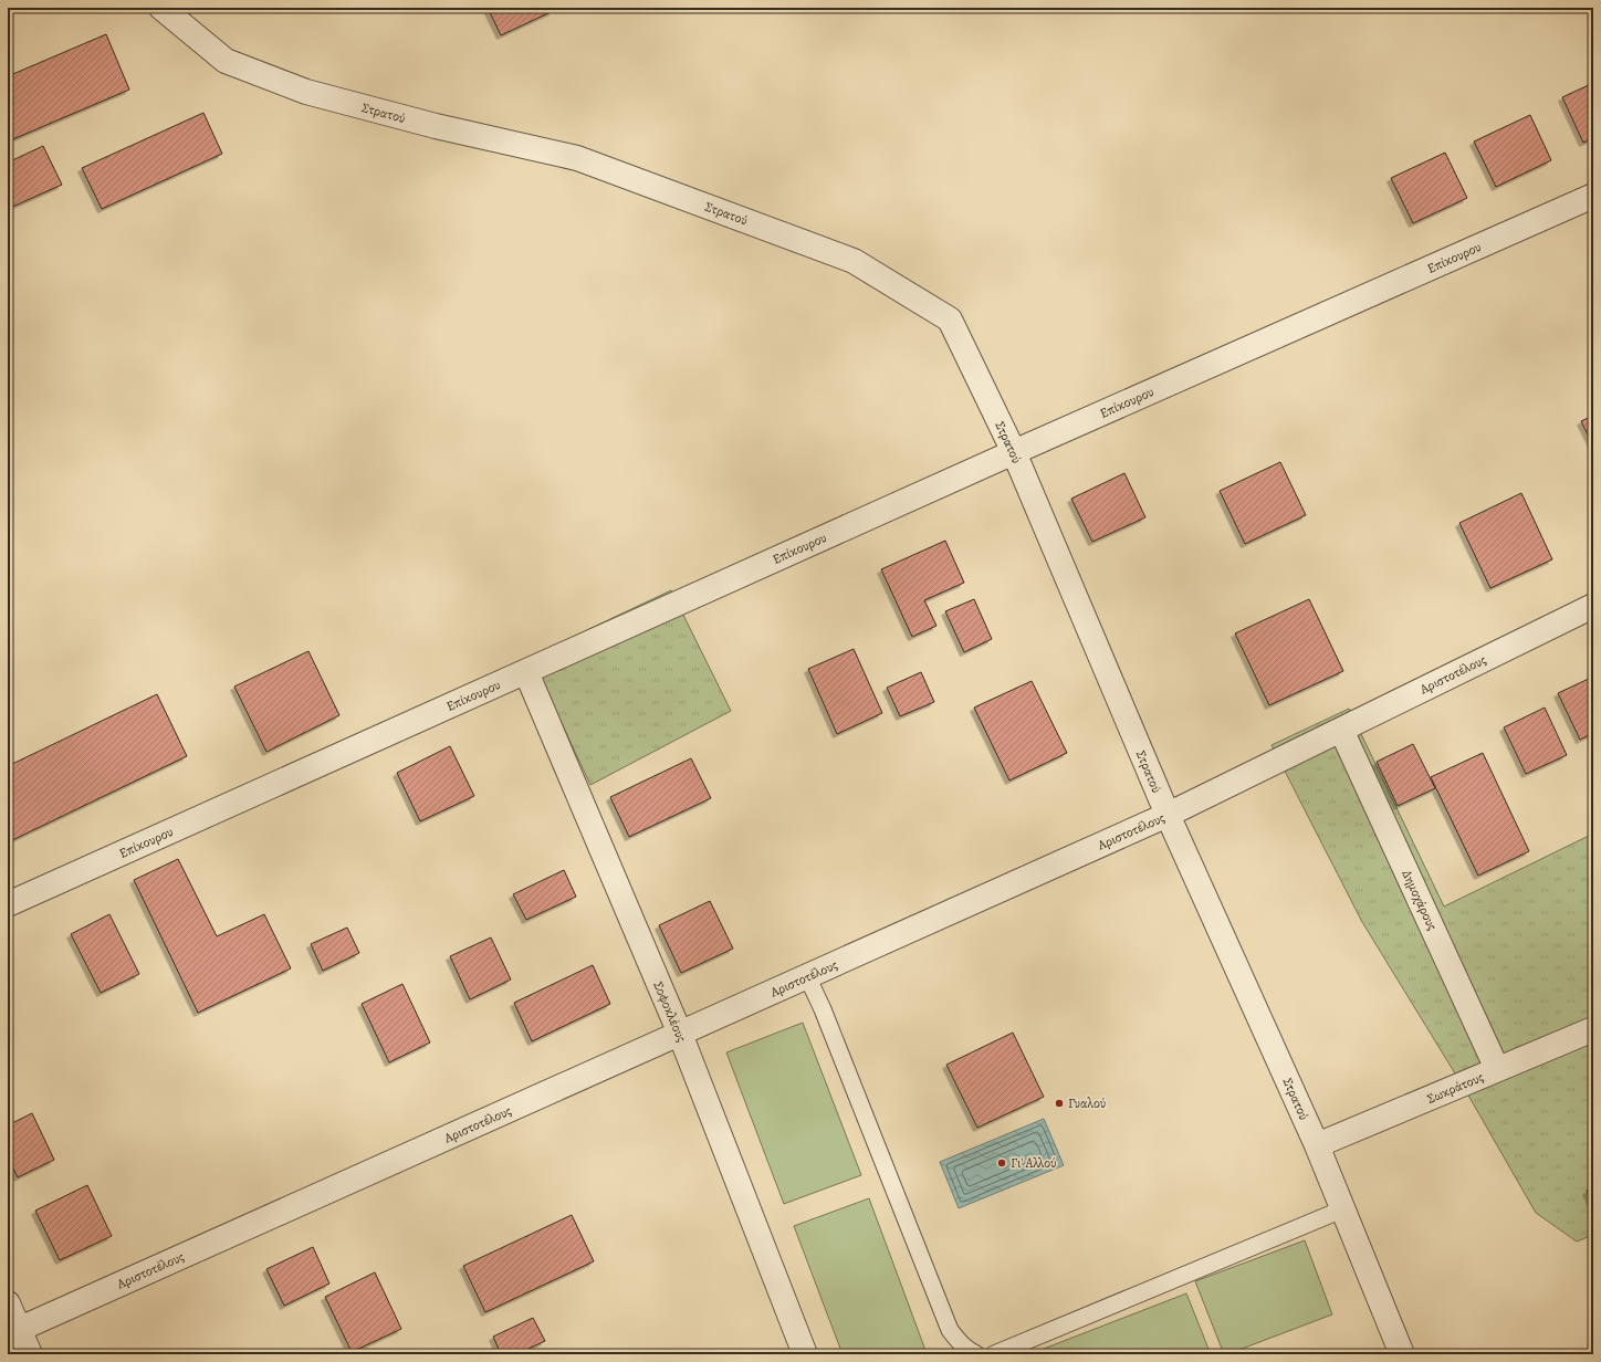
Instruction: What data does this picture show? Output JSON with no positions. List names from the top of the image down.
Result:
{
  "streets": {
    "street": [
      "Στρατού",
      "Επίκουρου",
      "Αριστοτέλους",
      "Δημοχάρους",
      "Σοφοκλέους",
      "Σωκράτους"
    ]
  },
  "crossings": [
    ["Στρατού", "Επίκουρου"],
    ["Στρατού", "Αριστοτέλους"],
    ["Στρατού", "Σωκράτους"],
    ["Επίκουρου", "Σοφοκλέους"],
    ["Αριστοτέλους", "Δημοχάρους"],
    ["Αριστοτέλους", "Σοφοκλέους"],
    ["Δημοχάρους", "Σωκράτους"]
  ],
  "places": ["Γυαλού", "Γι' Αλλού"]
}
